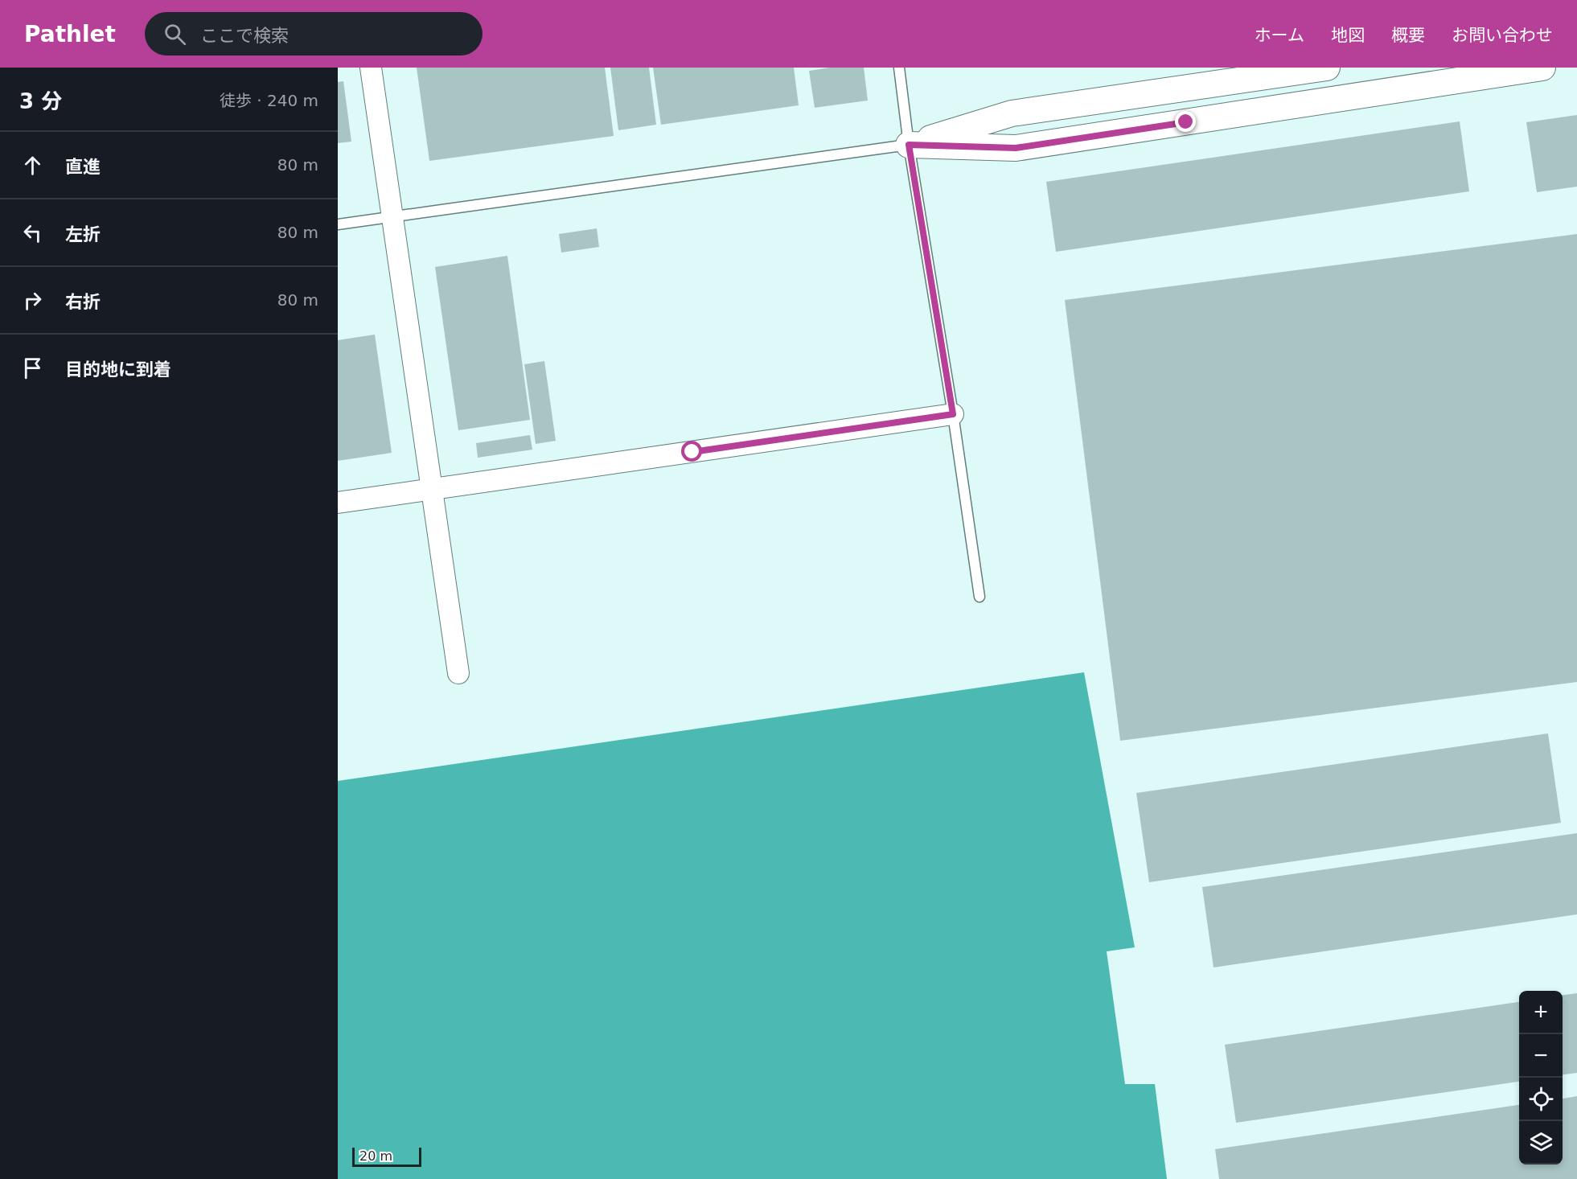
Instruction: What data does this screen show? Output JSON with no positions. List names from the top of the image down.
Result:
{
  "scale_bar": "20 m",
  "page": {
    "header": "Pathlet",
    "search": "ここで検索",
    "nav": [
      "ホーム",
      "地図",
      "概要",
      "お問い合わせ"
    ],
    "heading": ["3 分", "徒歩 · 240 m"],
    "list": [
      ["直進", "80 m"],
      ["左折", "80 m"],
      ["右折", "80 m"],
      "目的地に到着"
    ],
    "map_buttons": ["+", "−"],
    "scale": "20 m"
  }
}
